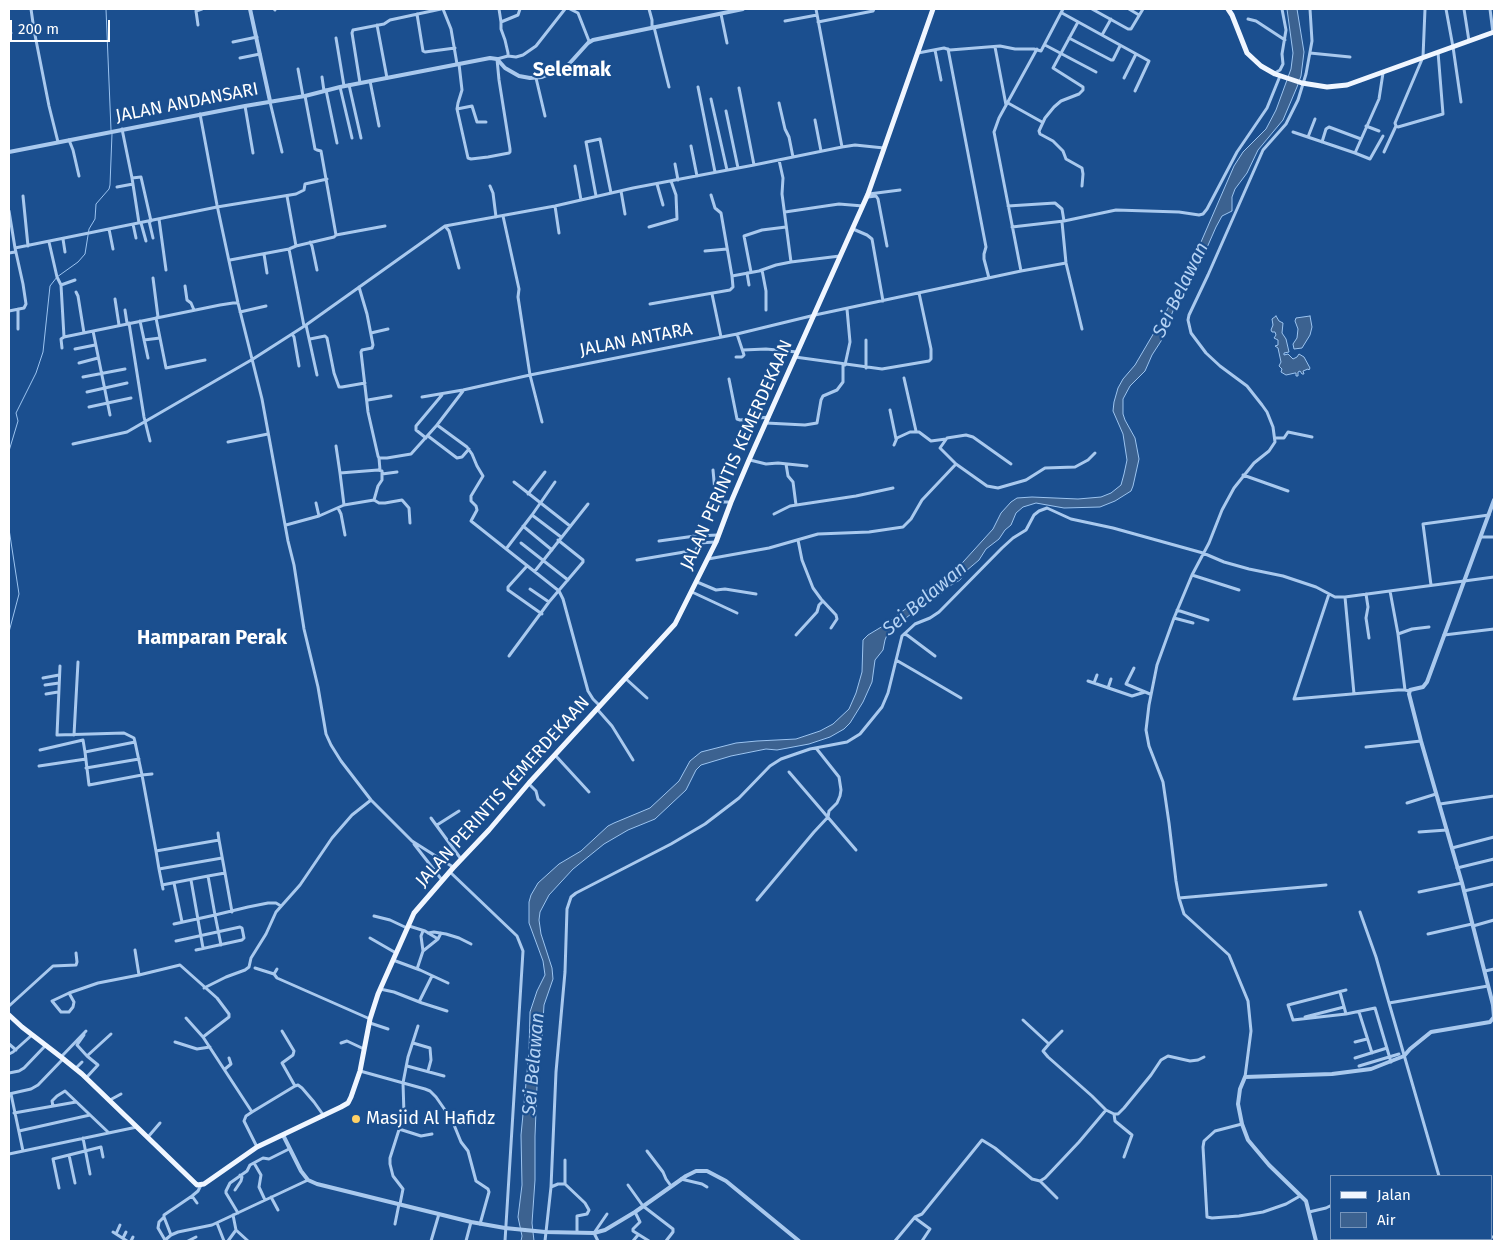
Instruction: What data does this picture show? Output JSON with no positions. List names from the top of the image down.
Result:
{
  "streets": {
    "main road": ["JALAN PERINTIS KEMERDEKAAN"],
    "street": ["JALAN ANDANSARI", "JALAN ANTARA"]
  },
  "crossings": [
    ["JALAN ANTARA", "JALAN PERINTIS KEMERDEKAAN"]
  ],
  "districts": ["Selemak", "Hamparan Perak"],
  "water": ["Sei Belawan"],
  "places": ["Masjid Al Hafidz"],
  "legend": ["Jalan", "Air"],
  "scale_bar": "200 m"
}
